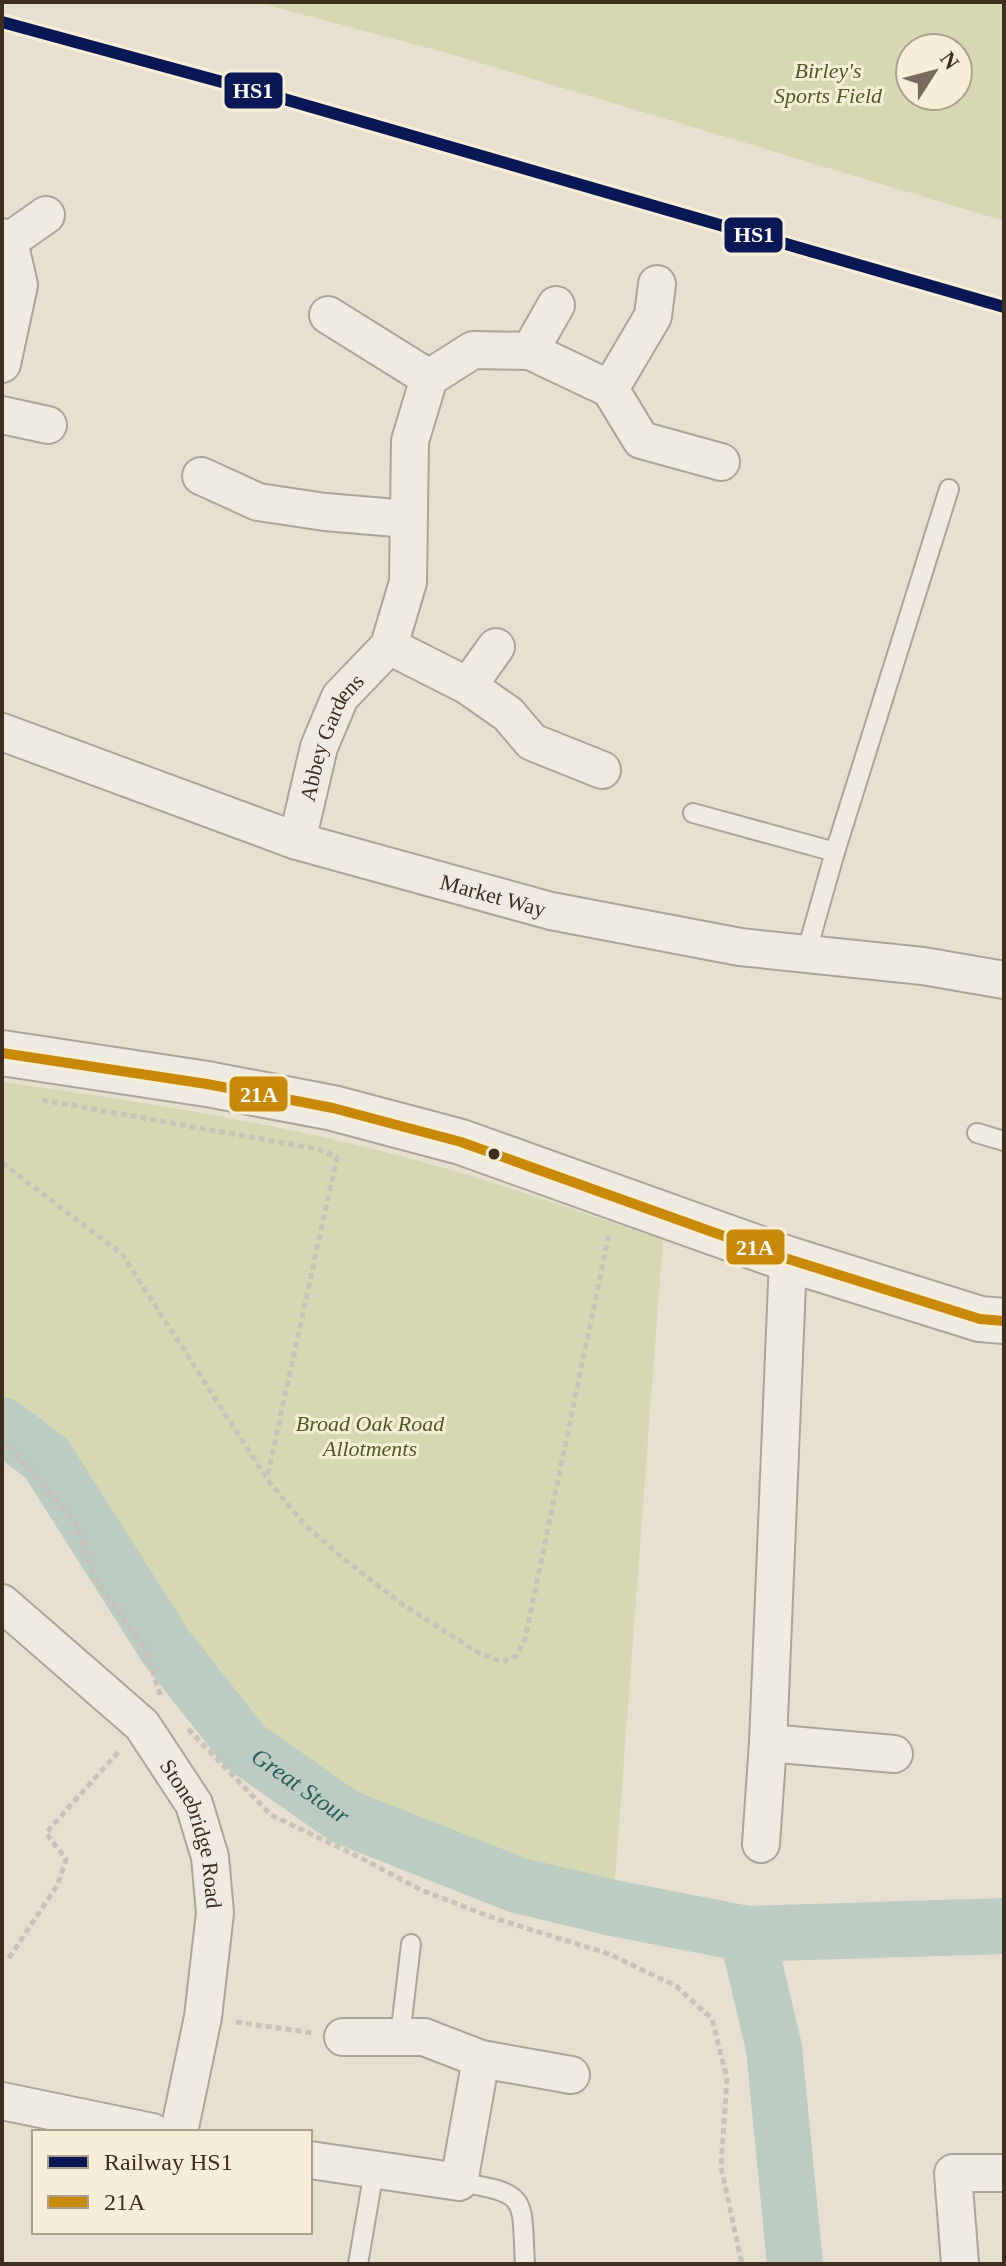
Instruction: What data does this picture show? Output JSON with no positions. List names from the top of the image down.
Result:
{
  "streets": {
    "street": ["Abbey Gardens", "Market Way", "Stonebridge Road"]
  },
  "crossings": [
    ["Abbey Gardens", "Market Way"]
  ],
  "water": ["Great Stour"],
  "parks": ["Birley's Sports Field", "Broad Oak Road Allotments"],
  "lines": ["rail line HS1", "transit line 21A"],
  "legend": ["Railway HS1", "21A"],
  "north": "top right"
}
